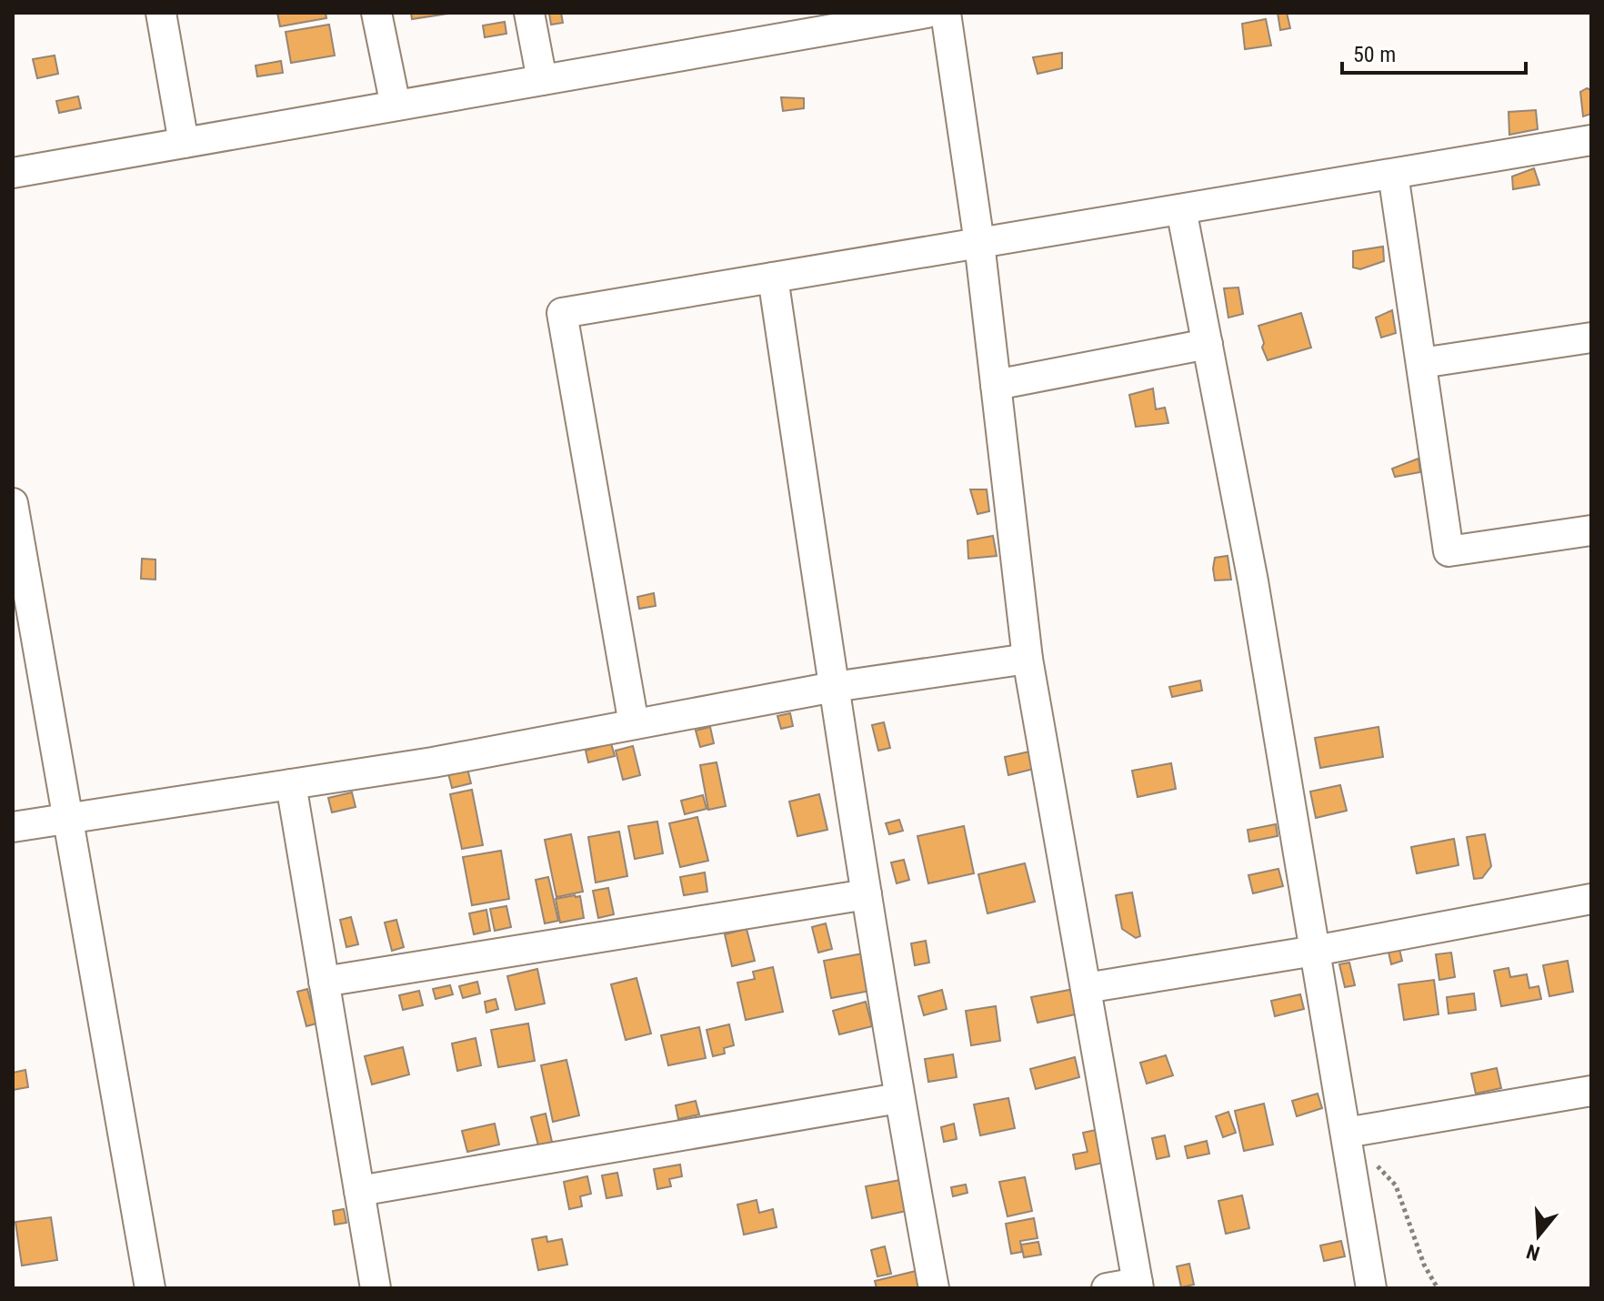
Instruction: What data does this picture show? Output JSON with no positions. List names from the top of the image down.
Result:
{
  "scale_bar": "50 m",
  "north": "bottom"
}
